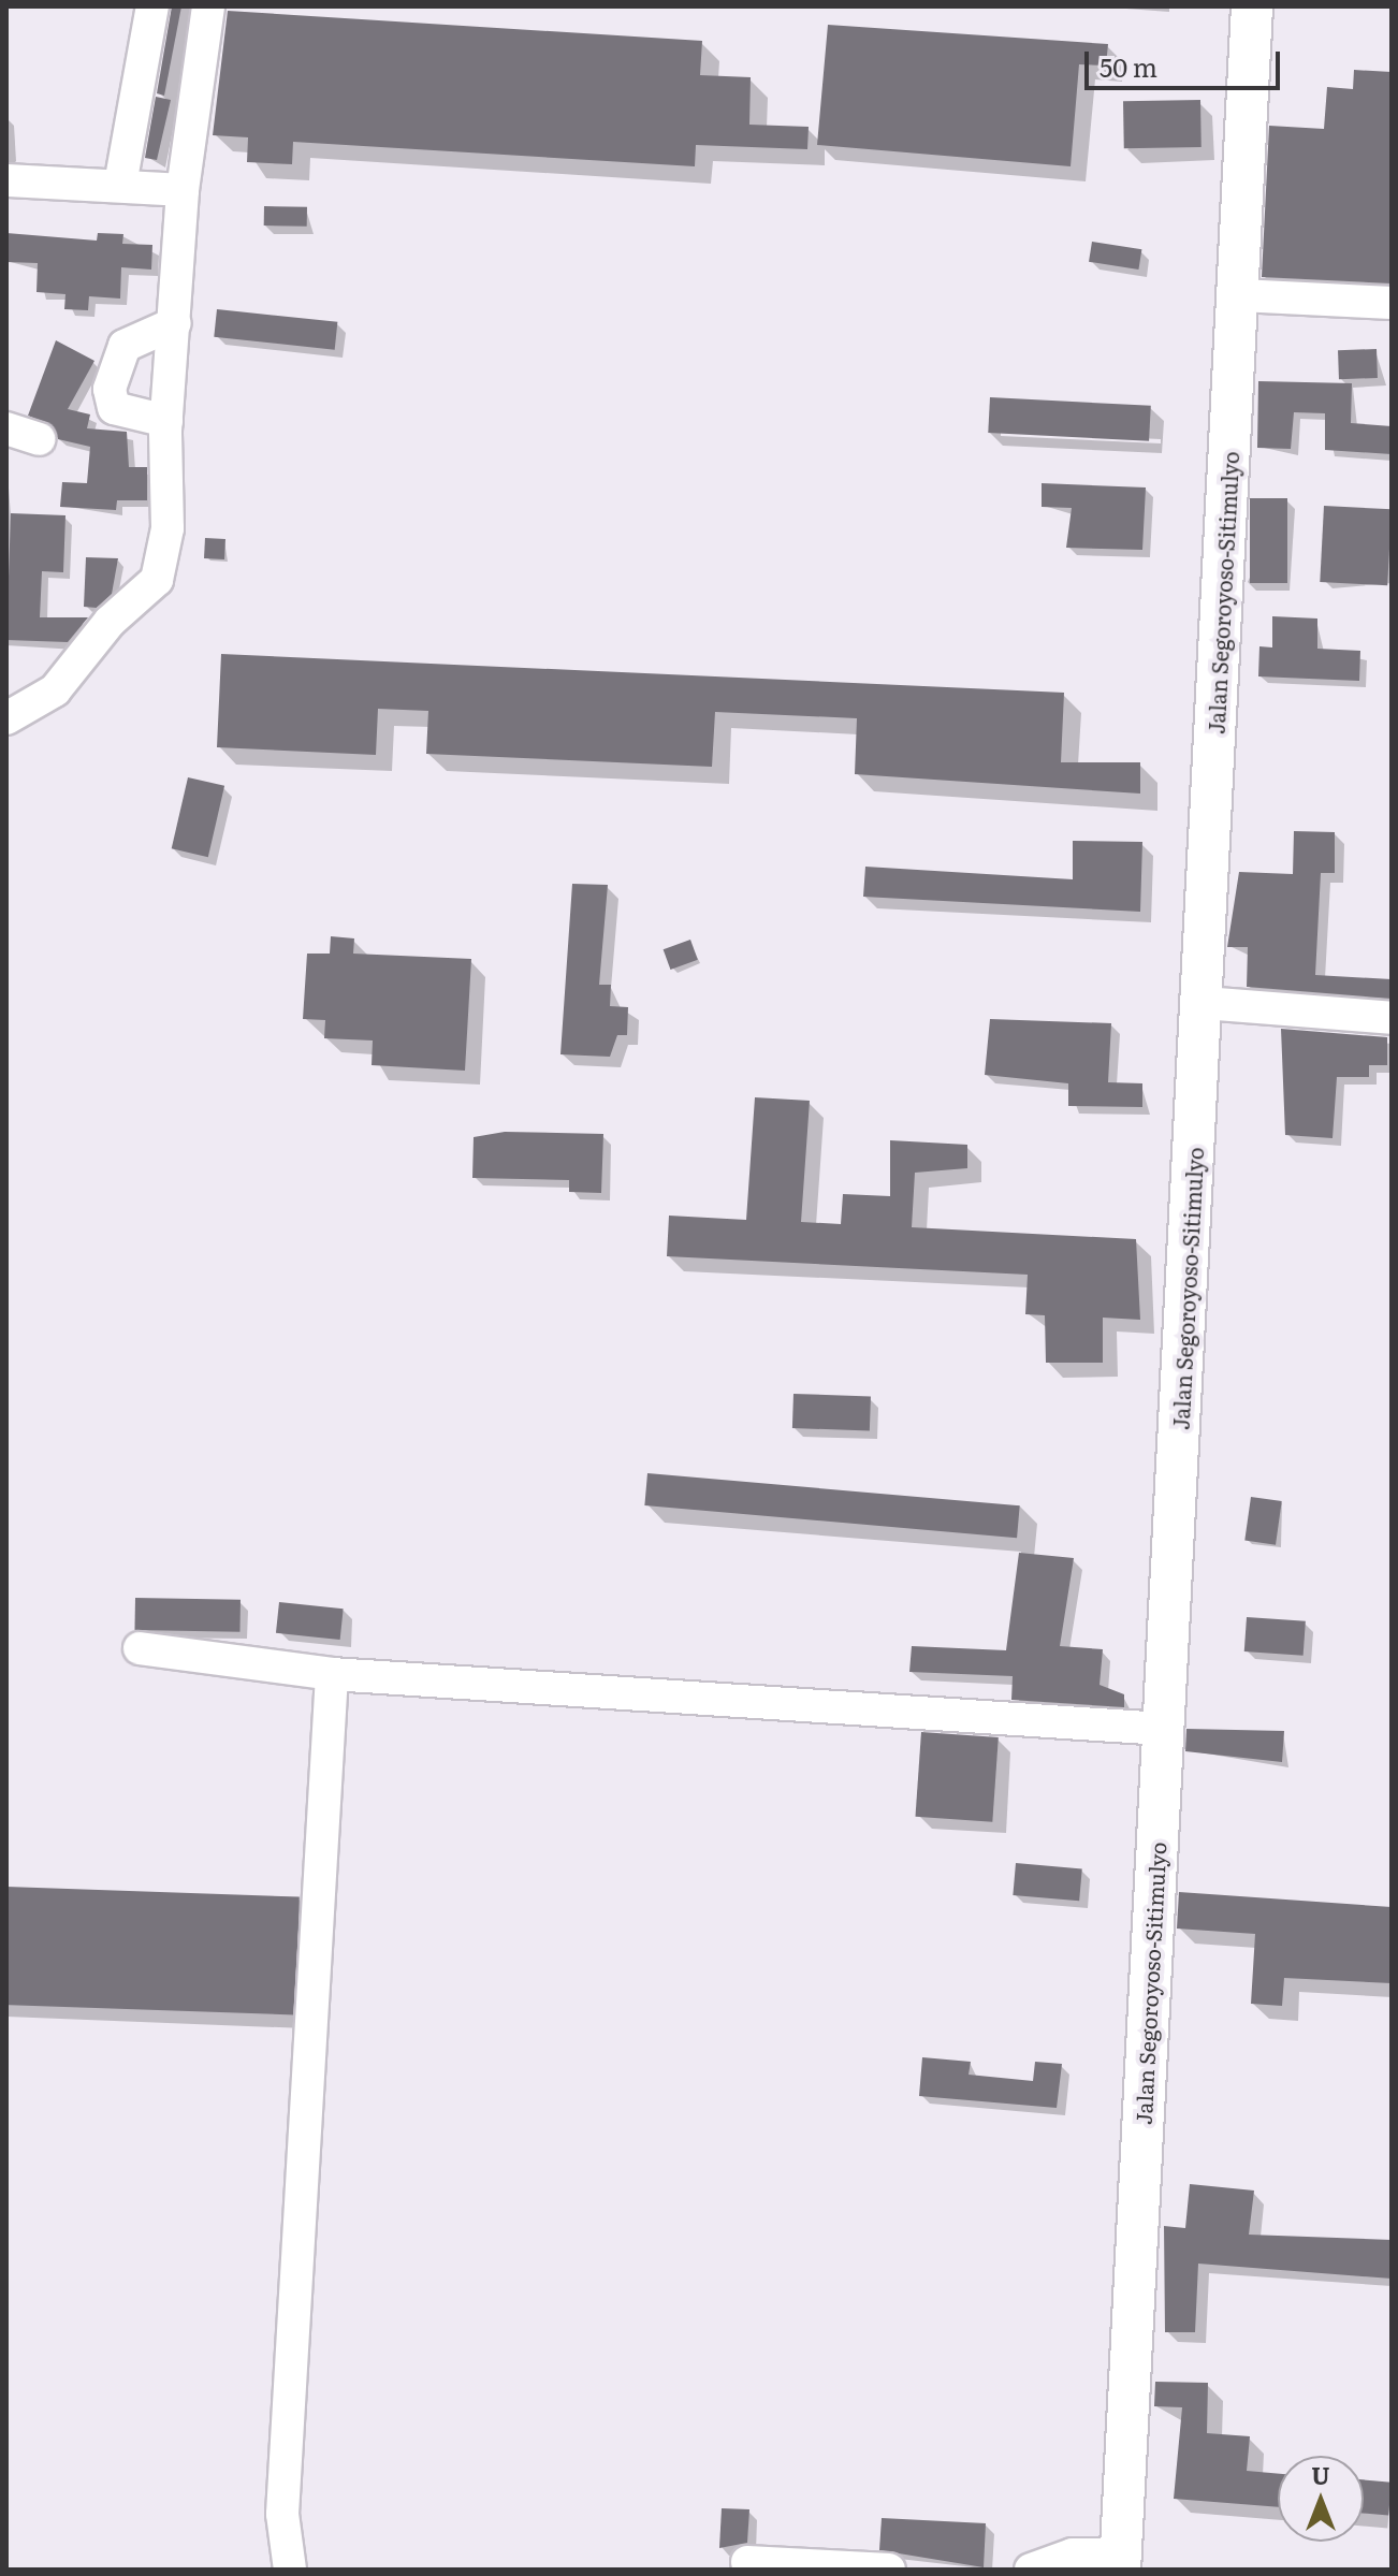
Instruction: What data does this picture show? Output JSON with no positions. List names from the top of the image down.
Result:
{
  "streets": {
    "main road": ["Jalan Segoroyoso-Sitimulyo"]
  },
  "scale_bar": "50 m",
  "north": "top"
}
